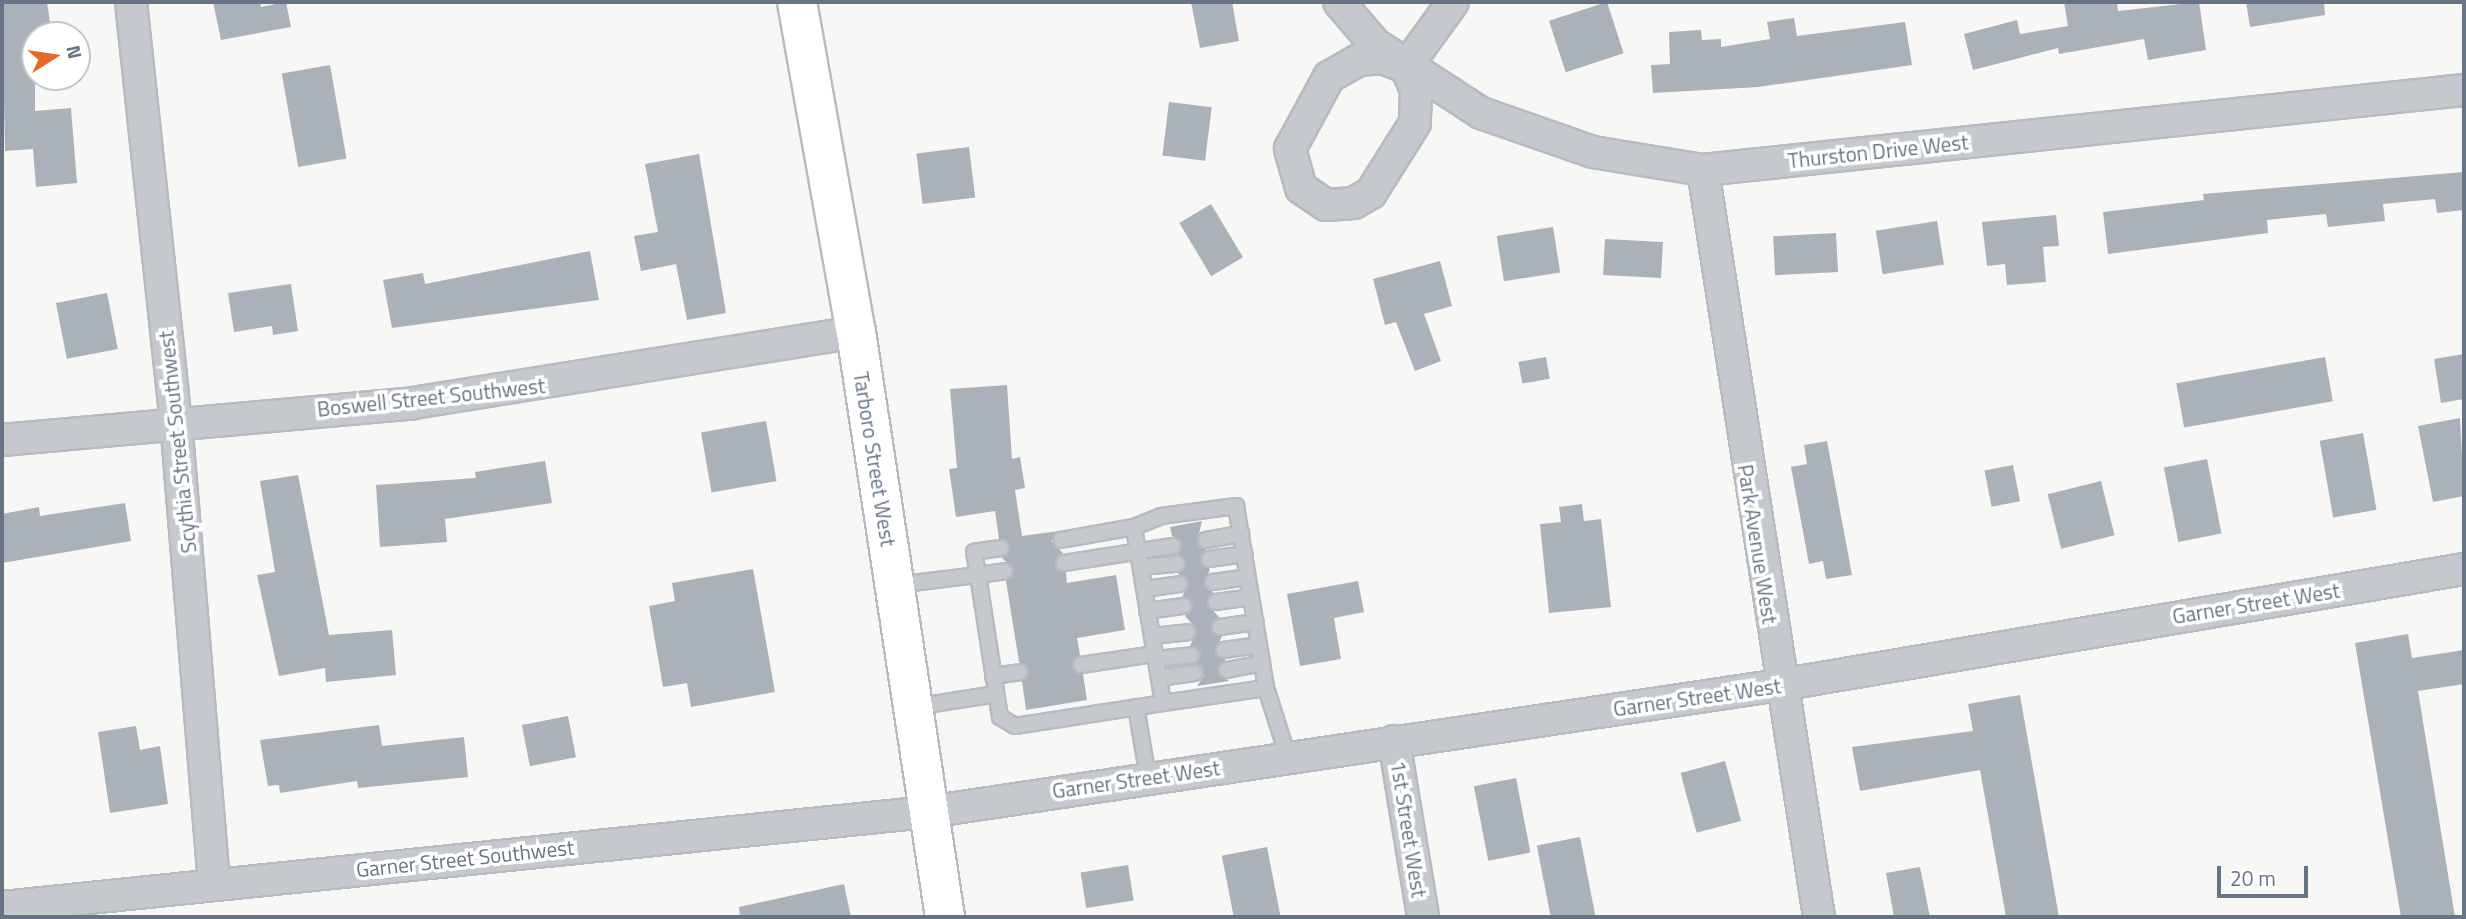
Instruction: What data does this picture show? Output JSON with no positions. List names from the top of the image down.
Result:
{
  "streets": {
    "main road": ["Tarboro Street West"],
    "street": [
      "Thurston Drive West",
      "Boswell Street Southwest",
      "Scythia Street Southwest",
      "Park Avenue West",
      "Garner Street West",
      "1st Street West",
      "Garner Street Southwest"
    ]
  },
  "crossings": [
    ["Thurston Drive West", "Park Avenue West"],
    ["Boswell Street Southwest", "Scythia Street Southwest"],
    ["Boswell Street Southwest", "Tarboro Street West"],
    ["Scythia Street Southwest", "Garner Street Southwest"],
    ["Tarboro Street West", "Garner Street West"],
    ["Tarboro Street West", "Garner Street Southwest"],
    ["Park Avenue West", "Garner Street West"],
    ["Garner Street West", "1st Street West"],
    ["Garner Street West", "Garner Street Southwest"]
  ],
  "scale_bar": "20 m",
  "north": "right"
}
